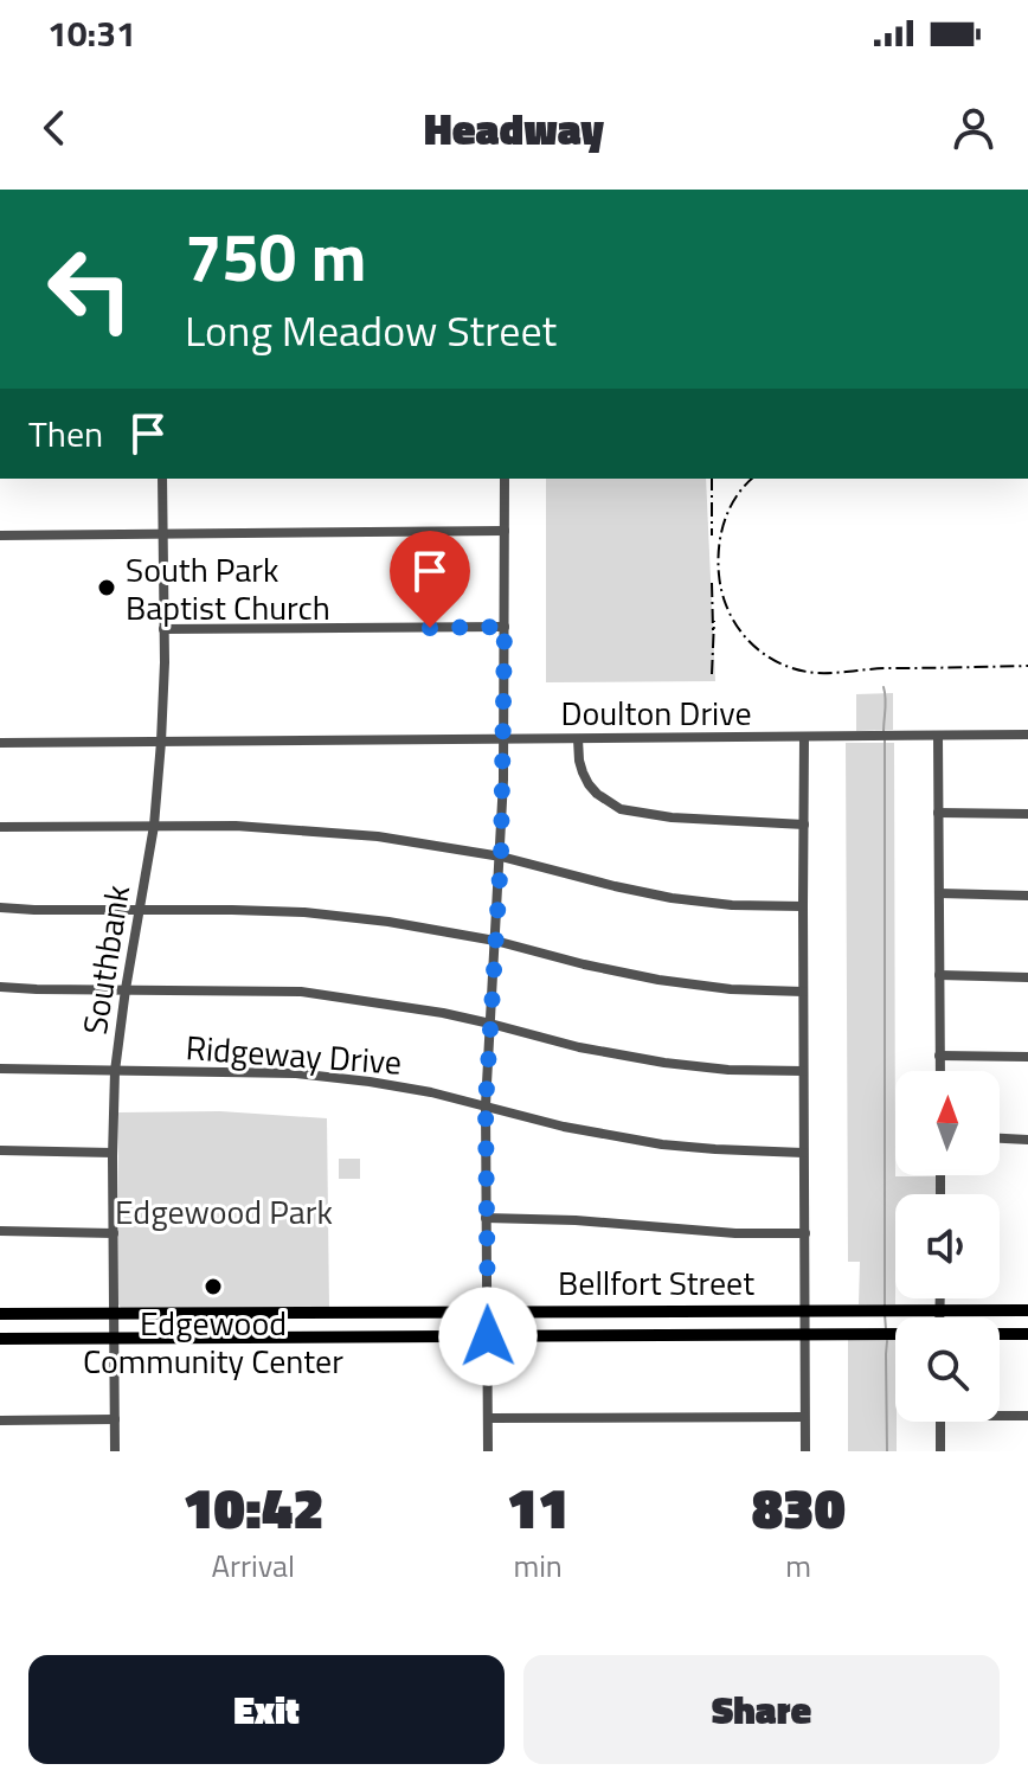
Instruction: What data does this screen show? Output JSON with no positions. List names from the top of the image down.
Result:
{
  "streets": {
    "main road": ["Bellfort Street"],
    "street": ["Doulton Drive", "Southbank", "Ridgeway Drive"]
  },
  "crossings": [
    ["Doulton Drive", "Southbank"],
    ["Southbank", "Ridgeway Drive"],
    ["Southbank", "Bellfort Street"]
  ],
  "parks": ["Edgewood Park"],
  "places": ["South Park Baptist Church", "Edgewood Community Center"],
  "north": "top",
  "page": {
    "status": "10:31",
    "header": "Headway",
    "turn": ["750 m", "Long Meadow Street"],
    "then": "Then",
    "eta": [
      "10:42",
      "Arrival",
      "11",
      "min",
      "830",
      "m"
    ],
    "buttons": ["Exit", "Share"]
  }
}
